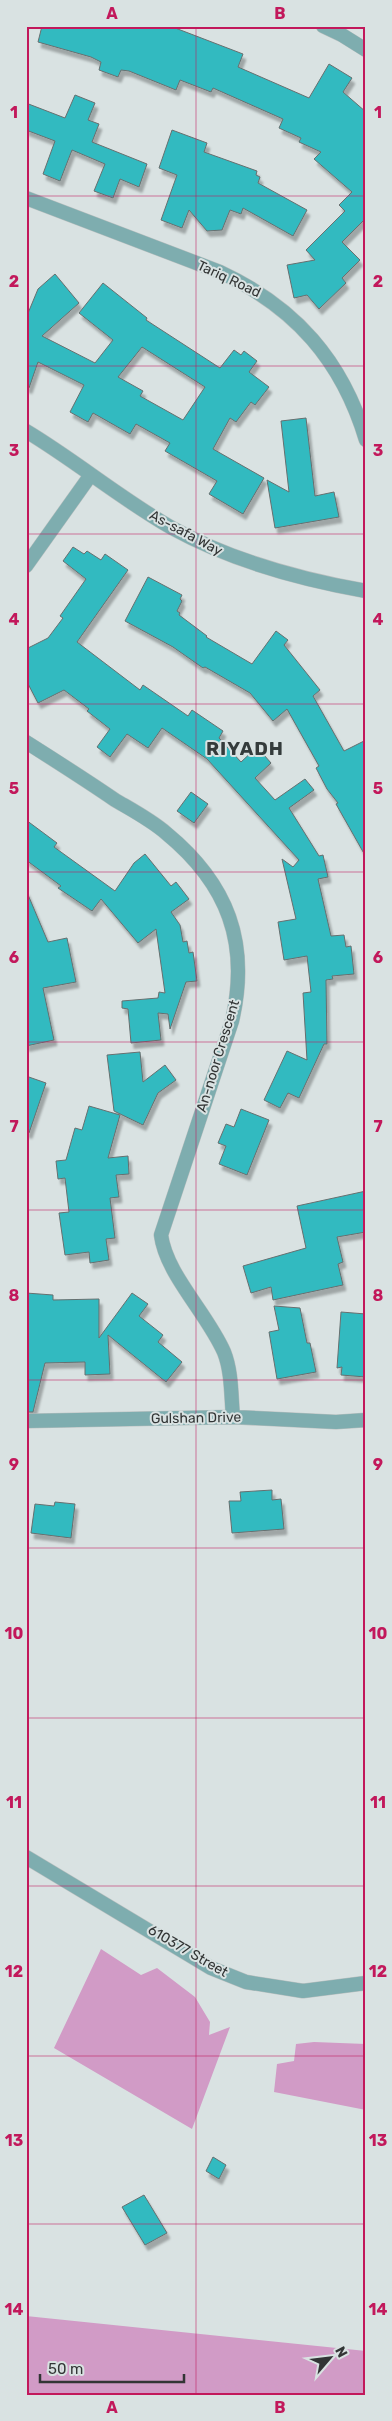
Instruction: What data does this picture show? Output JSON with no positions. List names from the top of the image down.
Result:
{
  "streets": {
    "street": [
      "Tariq Road",
      "As-safa Way",
      "An-noor Crescent",
      "Gulshan Drive",
      "610377 Street"
    ]
  },
  "crossings": [
    ["An-noor Crescent", "Gulshan Drive"]
  ],
  "districts": ["RIYADH"],
  "scale_bar": "50 m",
  "north": "top right",
  "grid": {
    "columns": ["A", "B"],
    "rows": [
      "1",
      "2",
      "3",
      "4",
      "5",
      "6",
      "7",
      "8",
      "9",
      "10",
      "11",
      "12",
      "13",
      "14"
    ]
  }
}
